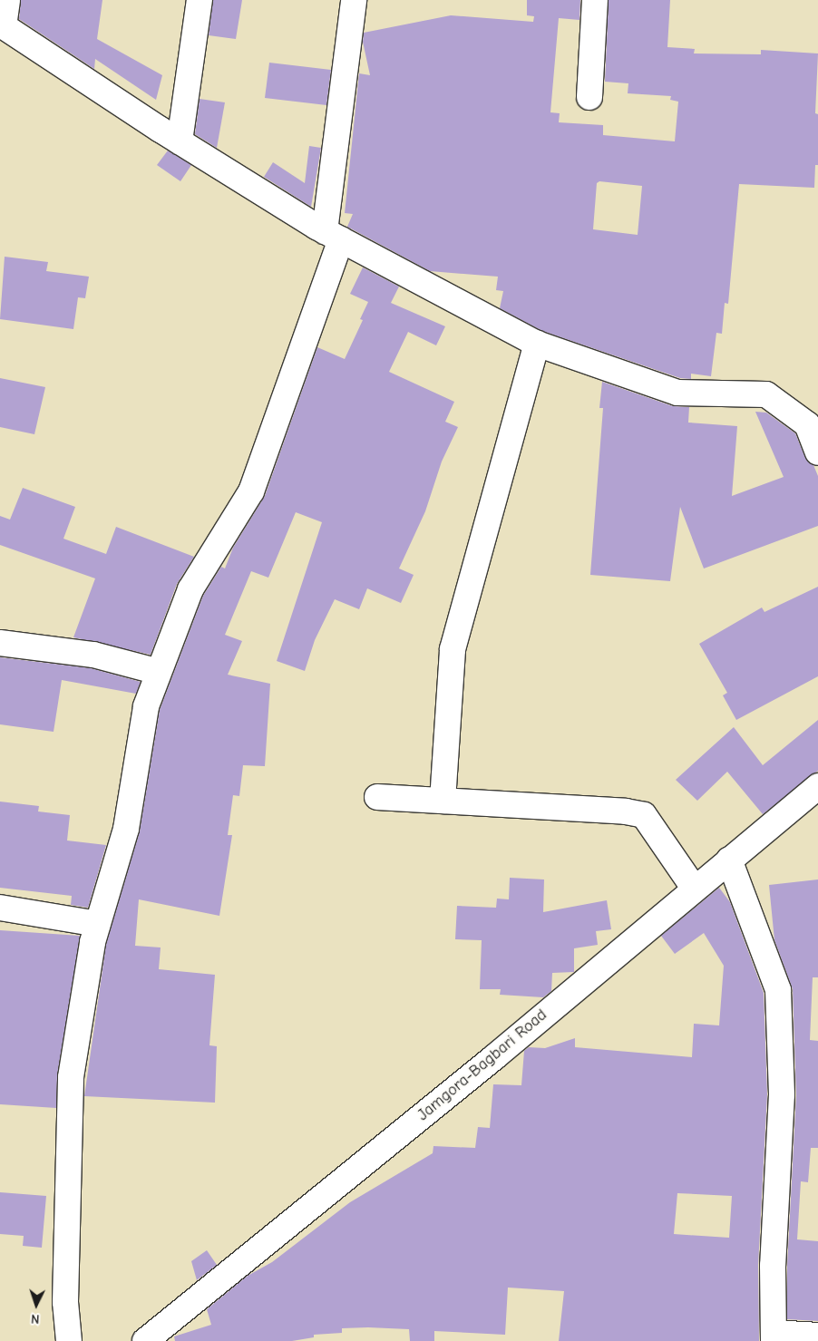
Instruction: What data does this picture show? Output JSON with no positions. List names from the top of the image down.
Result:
{
  "streets": {
    "street": ["Jamgora-Bagbari Road"]
  },
  "north": "bottom"
}
